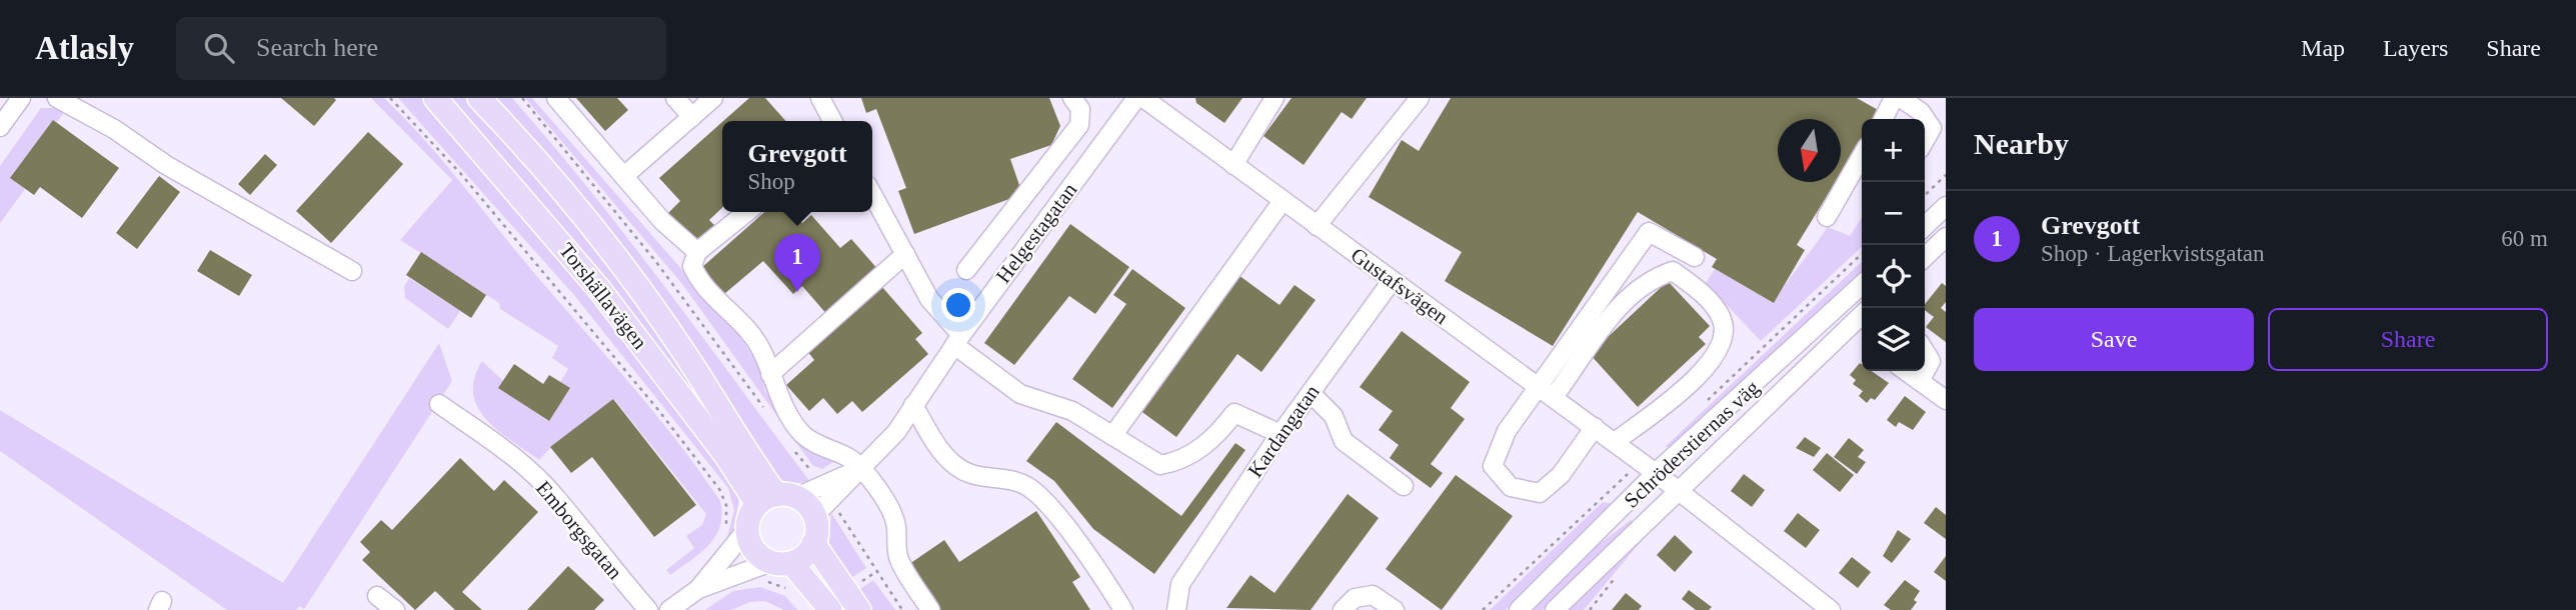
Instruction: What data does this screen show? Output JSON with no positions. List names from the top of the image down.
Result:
{
  "streets": {
    "main road": ["Torshällavägen"],
    "street": [
      "Helgestagatan",
      "Gustafsvägen",
      "Kardangatan",
      "Schröderstiernas väg",
      "Emborgsgatan"
    ]
  },
  "crossings": [
    ["Helgestagatan", "Torshällavägen"],
    ["Gustafsvägen", "Kardangatan"],
    ["Gustafsvägen", "Schröderstiernas väg"]
  ],
  "north": "bottom",
  "page": {
    "header": "Atlasly",
    "search": "Search here",
    "nav": ["Map", "Layers", "Share"],
    "heading": "Nearby",
    "map_buttons": ["+", "−"],
    "popup": ["Grevgott", "Shop"],
    "list": [
      {
        "mark": "1",
        "name": "Grevgott",
        "note": "Shop · Lagerkvistsgatan",
        "value": "60 m"
      }
    ],
    "pins": "1",
    "buttons": ["Save", "Share"]
  }
}
